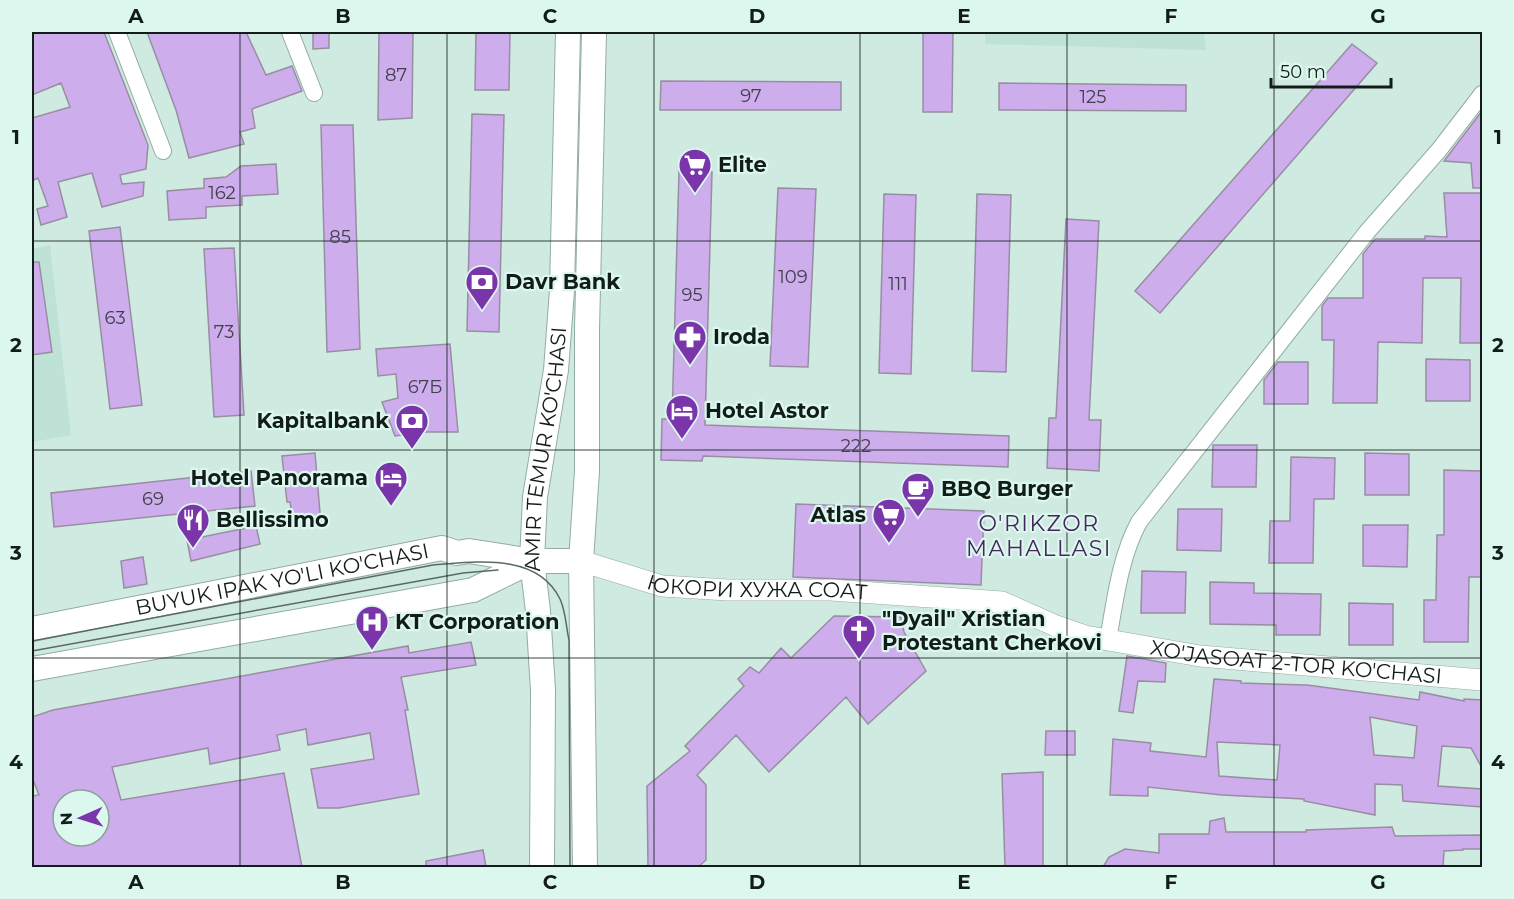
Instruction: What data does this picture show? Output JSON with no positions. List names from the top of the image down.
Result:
{
  "streets": {
    "main road": ["AMIR TEMUR KO'CHASI", "BUYUK IPAK YO'LI KO'CHASI"],
    "street": ["ЮКОРИ ХУЖА СОАТ", "XO'JASOAT 2-TOR KO'CHASI"]
  },
  "crossings": [
    ["AMIR TEMUR KO'CHASI", "BUYUK IPAK YO'LI KO'CHASI"],
    ["AMIR TEMUR KO'CHASI", "ЮКОРИ ХУЖА СОАТ"],
    ["BUYUK IPAK YO'LI KO'CHASI", "ЮКОРИ ХУЖА СОАТ"],
    ["ЮКОРИ ХУЖА СОАТ", "XO'JASOAT 2-TOR KO'CHASI"]
  ],
  "districts": ["O'RIKZOR MAHALLASI"],
  "places": {
    "supermarket": ["Elite", "Atlas"],
    "bank": ["Davr Bank", "Kapitalbank"],
    "pharmacy": ["Iroda"],
    "hotel": ["Hotel Astor", "Hotel Panorama"],
    "cafe": ["BBQ Burger"],
    "restaurant": ["Bellissimo"],
    "hospital": ["KT Corporation"],
    "church": ["\"Dyail\" Xristian Protestant Cherkovi"]
  },
  "house_numbers": [
    "87",
    "97",
    "125",
    "162",
    "85",
    "109",
    "111",
    "95",
    "63",
    "73",
    "67Б",
    "222",
    "69"
  ],
  "scale_bar": "50 m",
  "north": "left",
  "grid": {
    "columns": [
      "A",
      "B",
      "C",
      "D",
      "E",
      "F",
      "G"
    ],
    "rows": [
      "1",
      "2",
      "3",
      "4"
    ]
  }
}
